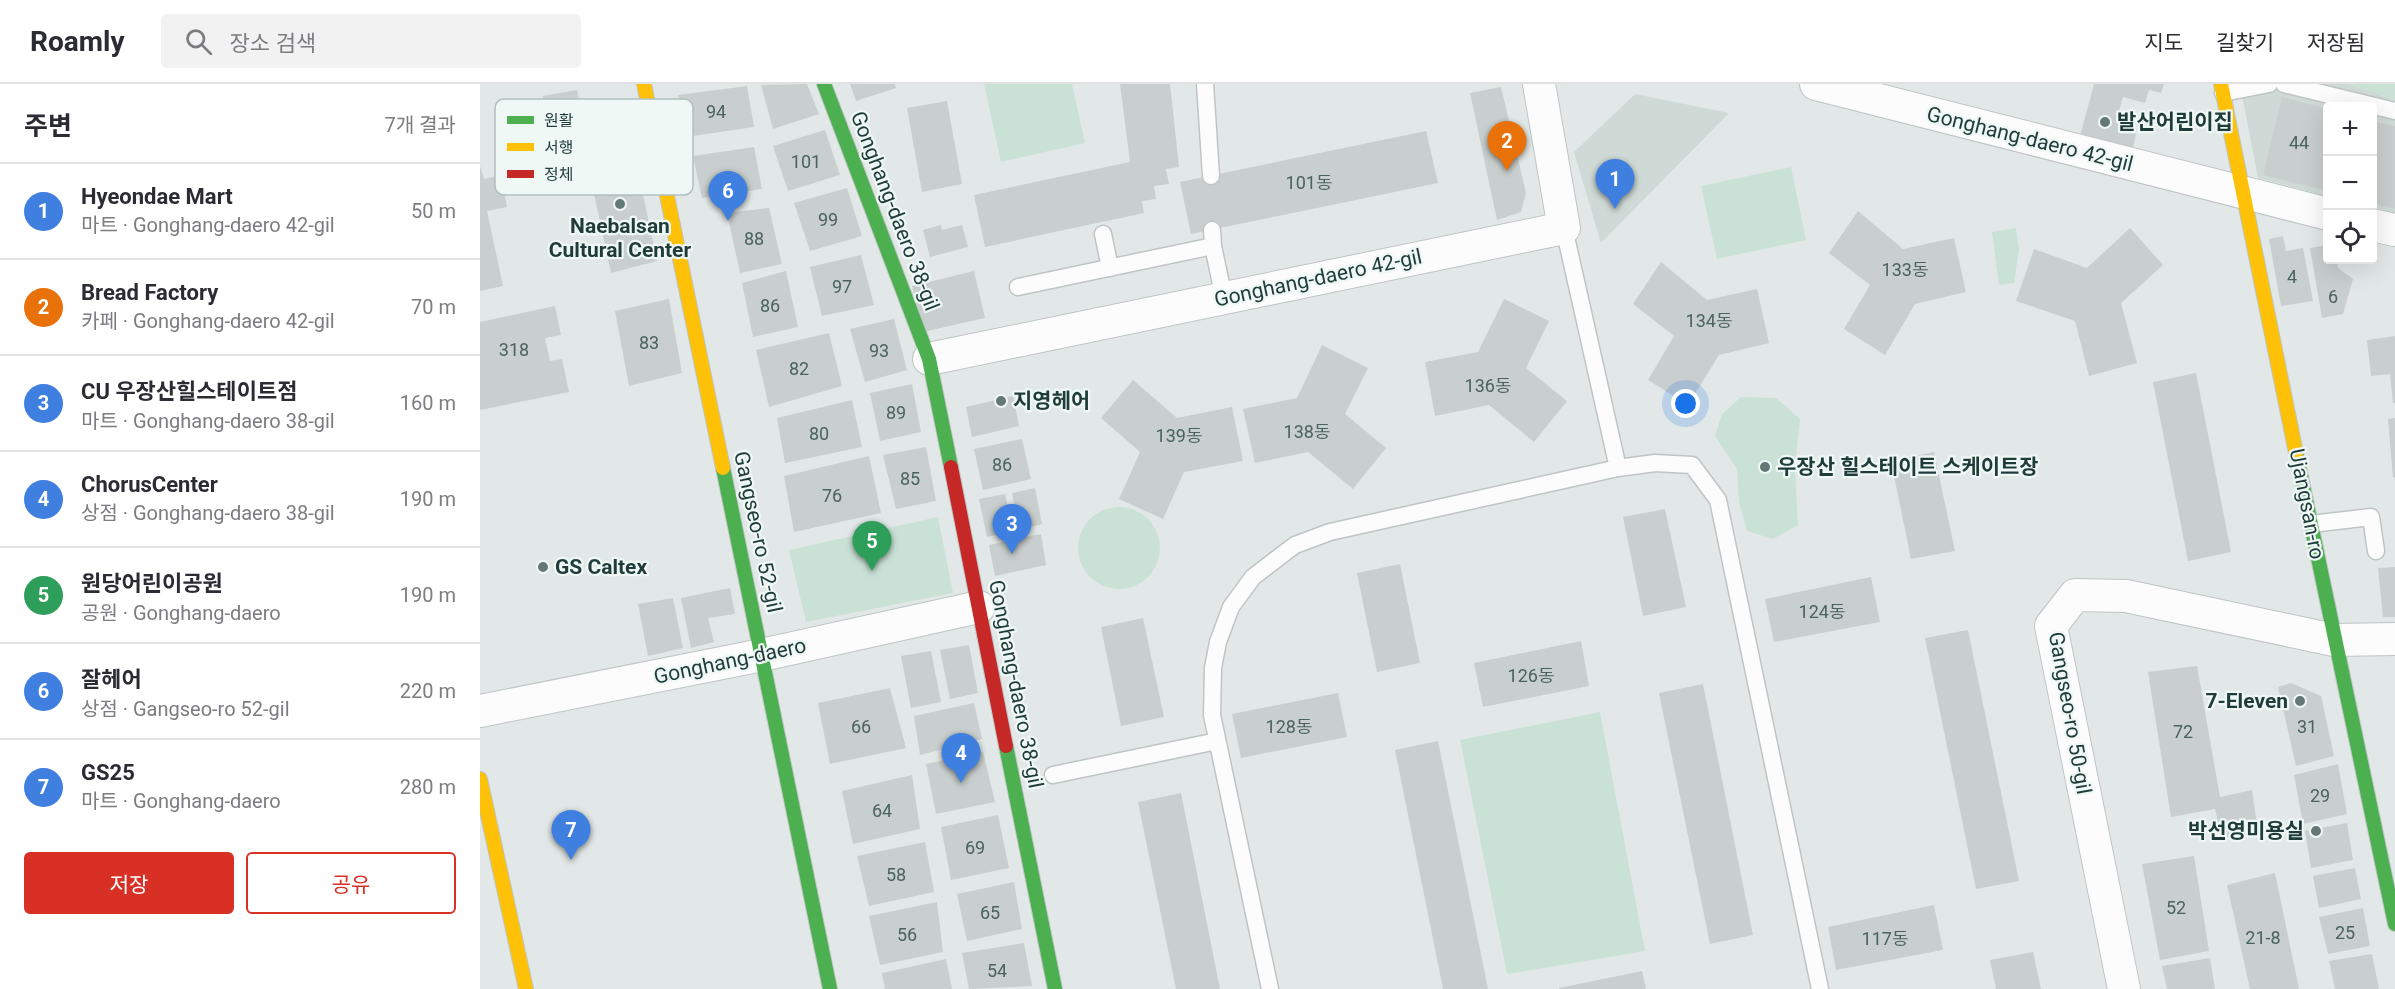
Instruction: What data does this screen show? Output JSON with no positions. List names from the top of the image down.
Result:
{
  "streets": {
    "street": [
      "Gonghang-daero 42-gil",
      "Gonghang-daero 38-gil",
      "Ujangsan-ro",
      "Gangseo-ro 52-gil",
      "Gonghang-daero",
      "Gangseo-ro 50-gil"
    ]
  },
  "crossings": [
    ["Gonghang-daero 42-gil", "Gonghang-daero 38-gil"],
    ["Gonghang-daero 42-gil", "Ujangsan-ro"],
    ["Gonghang-daero 38-gil", "Gonghang-daero"],
    ["Ujangsan-ro", "Gangseo-ro 50-gil"],
    ["Gangseo-ro 52-gil", "Gonghang-daero"]
  ],
  "places": [
    "발산어린이집",
    "Naebalsan Cultural Center",
    "지영헤어",
    "우장산 힐스테이트 스케이트장",
    "GS Caltex",
    "7-Eleven",
    "박선영미용실"
  ],
  "house_numbers": [
    "94",
    "44",
    "101",
    "101동",
    "99",
    "88",
    "133동",
    "4",
    "97",
    "6",
    "86",
    "134동",
    "83",
    "318",
    "93",
    "82",
    "136동",
    "89",
    "138동",
    "80",
    "139동",
    "86",
    "85",
    "76",
    "124동",
    "126동",
    "66",
    "128동",
    "31",
    "72",
    "29",
    "64",
    "69",
    "58",
    "52",
    "65",
    "25",
    "56",
    "21-8",
    "117동",
    "54"
  ],
  "legend": ["원활", "서행", "정체"],
  "page": {
    "header": "Roamly",
    "search": "장소 검색",
    "nav": ["지도", "길찾기", "저장됨"],
    "heading": ["주변", "7개 결과"],
    "map_buttons": ["+", "−"],
    "pins": [
      "2",
      "1",
      "6",
      "3",
      "5",
      "4",
      "7"
    ],
    "list": [
      {
        "mark": "1",
        "name": "Hyeondae Mart",
        "note": "마트 · Gonghang-daero 42-gil",
        "value": "50 m"
      },
      {
        "mark": "2",
        "name": "Bread Factory",
        "note": "카페 · Gonghang-daero 42-gil",
        "value": "70 m"
      },
      {
        "mark": "3",
        "name": "CU 우장산힐스테이트점",
        "note": "마트 · Gonghang-daero 38-gil",
        "value": "160 m"
      },
      {
        "mark": "4",
        "name": "ChorusCenter",
        "note": "상점 · Gonghang-daero 38-gil",
        "value": "190 m"
      },
      {
        "mark": "5",
        "name": "원당어린이공원",
        "note": "공원 · Gonghang-daero",
        "value": "190 m"
      },
      {
        "mark": "6",
        "name": "잘헤어",
        "note": "상점 · Gangseo-ro 52-gil",
        "value": "220 m"
      },
      {
        "mark": "7",
        "name": "GS25",
        "note": "마트 · Gonghang-daero",
        "value": "280 m"
      }
    ],
    "buttons": ["저장", "공유"]
  }
}
